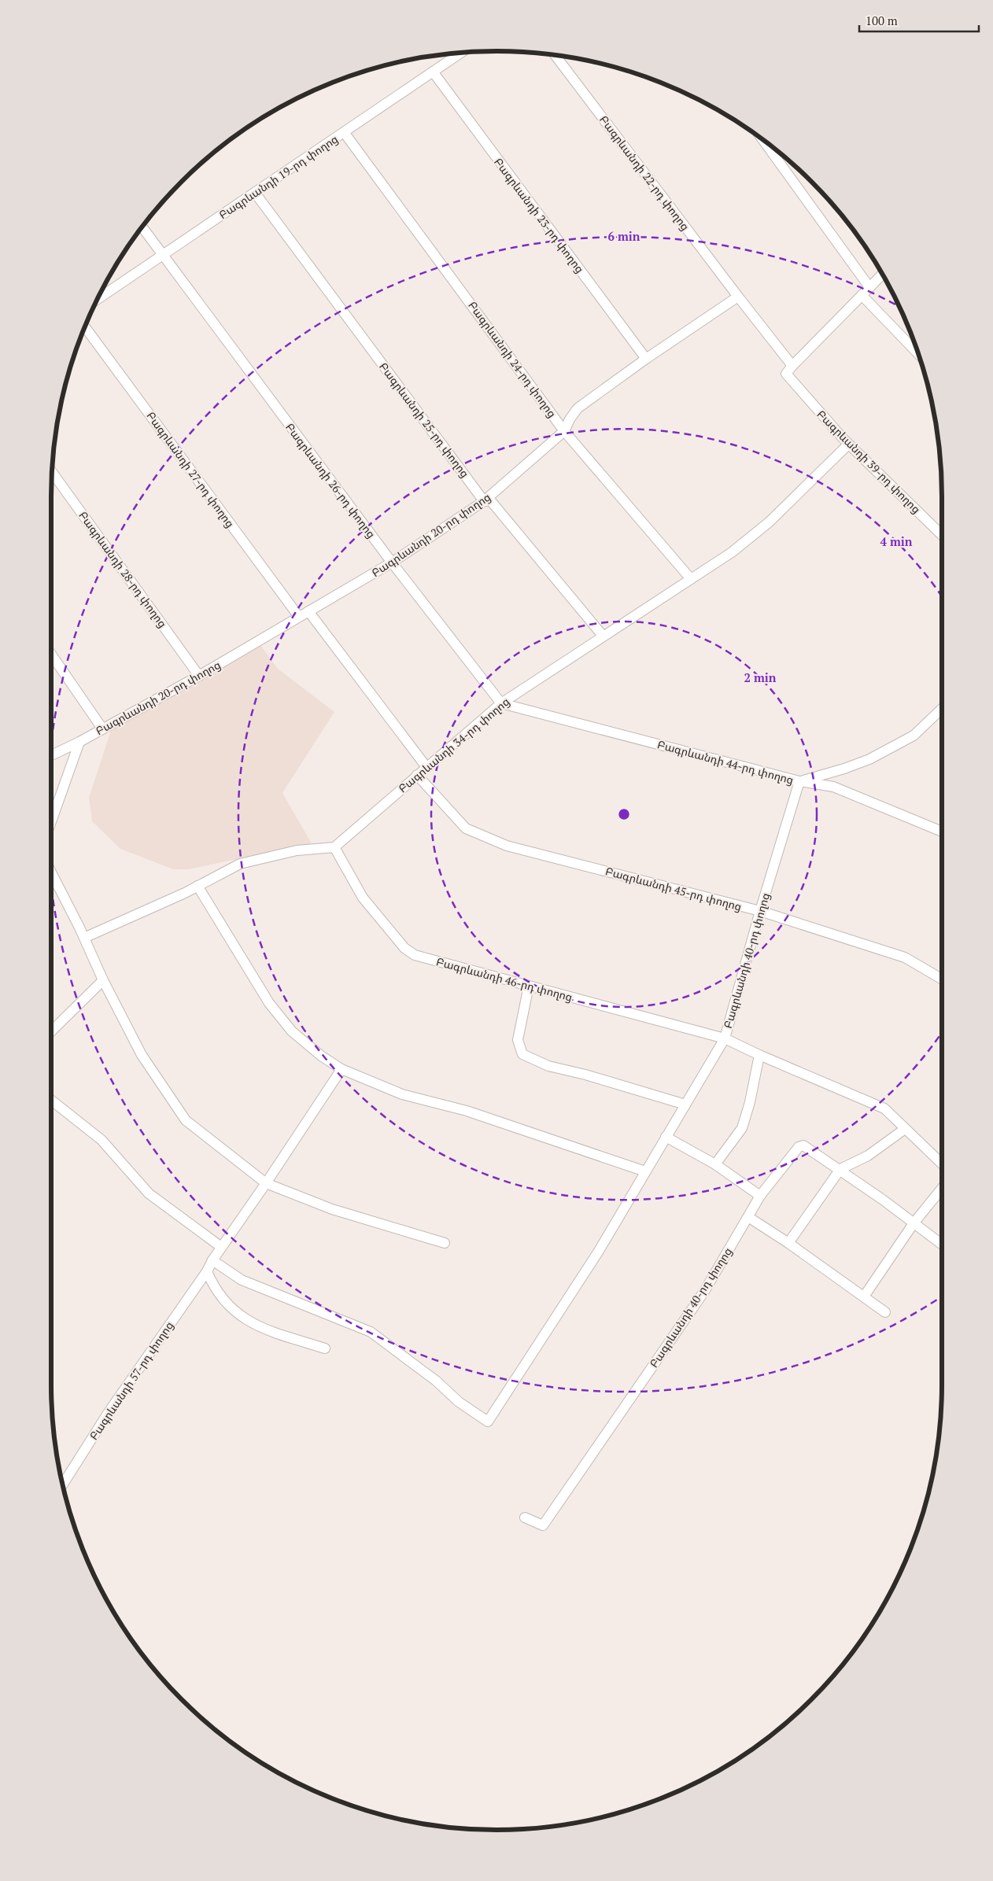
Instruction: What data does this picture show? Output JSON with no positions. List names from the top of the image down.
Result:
{
  "streets": {
    "street": [
      "Բագրևանդի 22-րդ փողոց",
      "Բագրևանդի 19-րդ փողոց",
      "Բագրևանդի 23-րդ փողոց",
      "Բագրևանդի 24-րդ փողոց",
      "Բագրևանդի 25-րդ փողոց",
      "Բագրևանդի 39-րդ փողոց",
      "Բագրևանդի 27-րդ փողոց",
      "Բագրևանդի 26-րդ փողոց",
      "Բագրևանդի 20-րդ փողոց",
      "Բագրևանդի 28-րդ փողոց",
      "Բագրևանդի 34-րդ փողոց",
      "Բագրևանդի 44-րդ փողոց",
      "Բագրևանդի 45-րդ փողոց",
      "Բագրևանդի 40-րդ փողոց",
      "Բագրևանդի 46-րդ փողոց",
      "Բագրևանդի 57-րդ փողոց"
    ]
  },
  "crossings": [
    ["Բագրևանդի 22-րդ փողոց", "Բագրևանդի 20-րդ փողոց"],
    ["Բագրևանդի 19-րդ փողոց", "Բագրևանդի 23-րդ փողոց"],
    ["Բագրևանդի 19-րդ փողոց", "Բագրևանդի 24-րդ փողոց"],
    ["Բագրևանդի 19-րդ փողոց", "Բագրևանդի 25-րդ փողոց"],
    ["Բագրևանդի 19-րդ փողոց", "Բագրևանդի 26-րդ փողոց"],
    ["Բագրևանդի 23-րդ փողոց", "Բագրևանդի 20-րդ փողոց"],
    ["Բագրևանդի 24-րդ փողոց", "Բագրևանդի 20-րդ փողոց"],
    ["Բագրևանդի 24-րդ փողոց", "Բագրևանդի 34-րդ փողոց"],
    ["Բագրևանդի 25-րդ փողոց", "Բագրևանդի 20-րդ փողոց"],
    ["Բագրևանդի 25-րդ փողոց", "Բագրևանդի 34-րդ փողոց"],
    ["Բագրևանդի 39-րդ փողոց", "Բագրևանդի 34-րդ փողոց"],
    ["Բագրևանդի 27-րդ փողոց", "Բագրևանդի 20-րդ փողոց"],
    ["Բագրևանդի 26-րդ փողոց", "Բագրևանդի 20-րդ փողոց"],
    ["Բագրևանդի 26-րդ փողոց", "Բագրևանդի 34-րդ փողոց"],
    ["Բագրևանդի 26-րդ փողոց", "Բագրևանդի 44-րդ փողոց"],
    ["Բագրևանդի 20-րդ փողոց", "Բագրևանդի 28-րդ փողոց"],
    ["Բագրևանդի 34-րդ փողոց", "Բագրևանդի 44-րդ փողոց"],
    ["Բագրևանդի 34-րդ փողոց", "Բագրևանդի 45-րդ փողոց"],
    ["Բագրևանդի 34-րդ փողոց", "Բագրևանդի 46-րդ փողոց"],
    ["Բագրևանդի 44-րդ փողոց", "Բագրևանդի 40-րդ փողոց"],
    ["Բագրևանդի 45-րդ փողոց", "Բագրևանդի 40-րդ փողոց"],
    ["Բագրևանդի 40-րդ փողոց", "Բագրևանդի 46-րդ փողոց"]
  ],
  "scale_bar": "100 m",
  "rings": ["6 min", "4 min", "2 min"]
}
